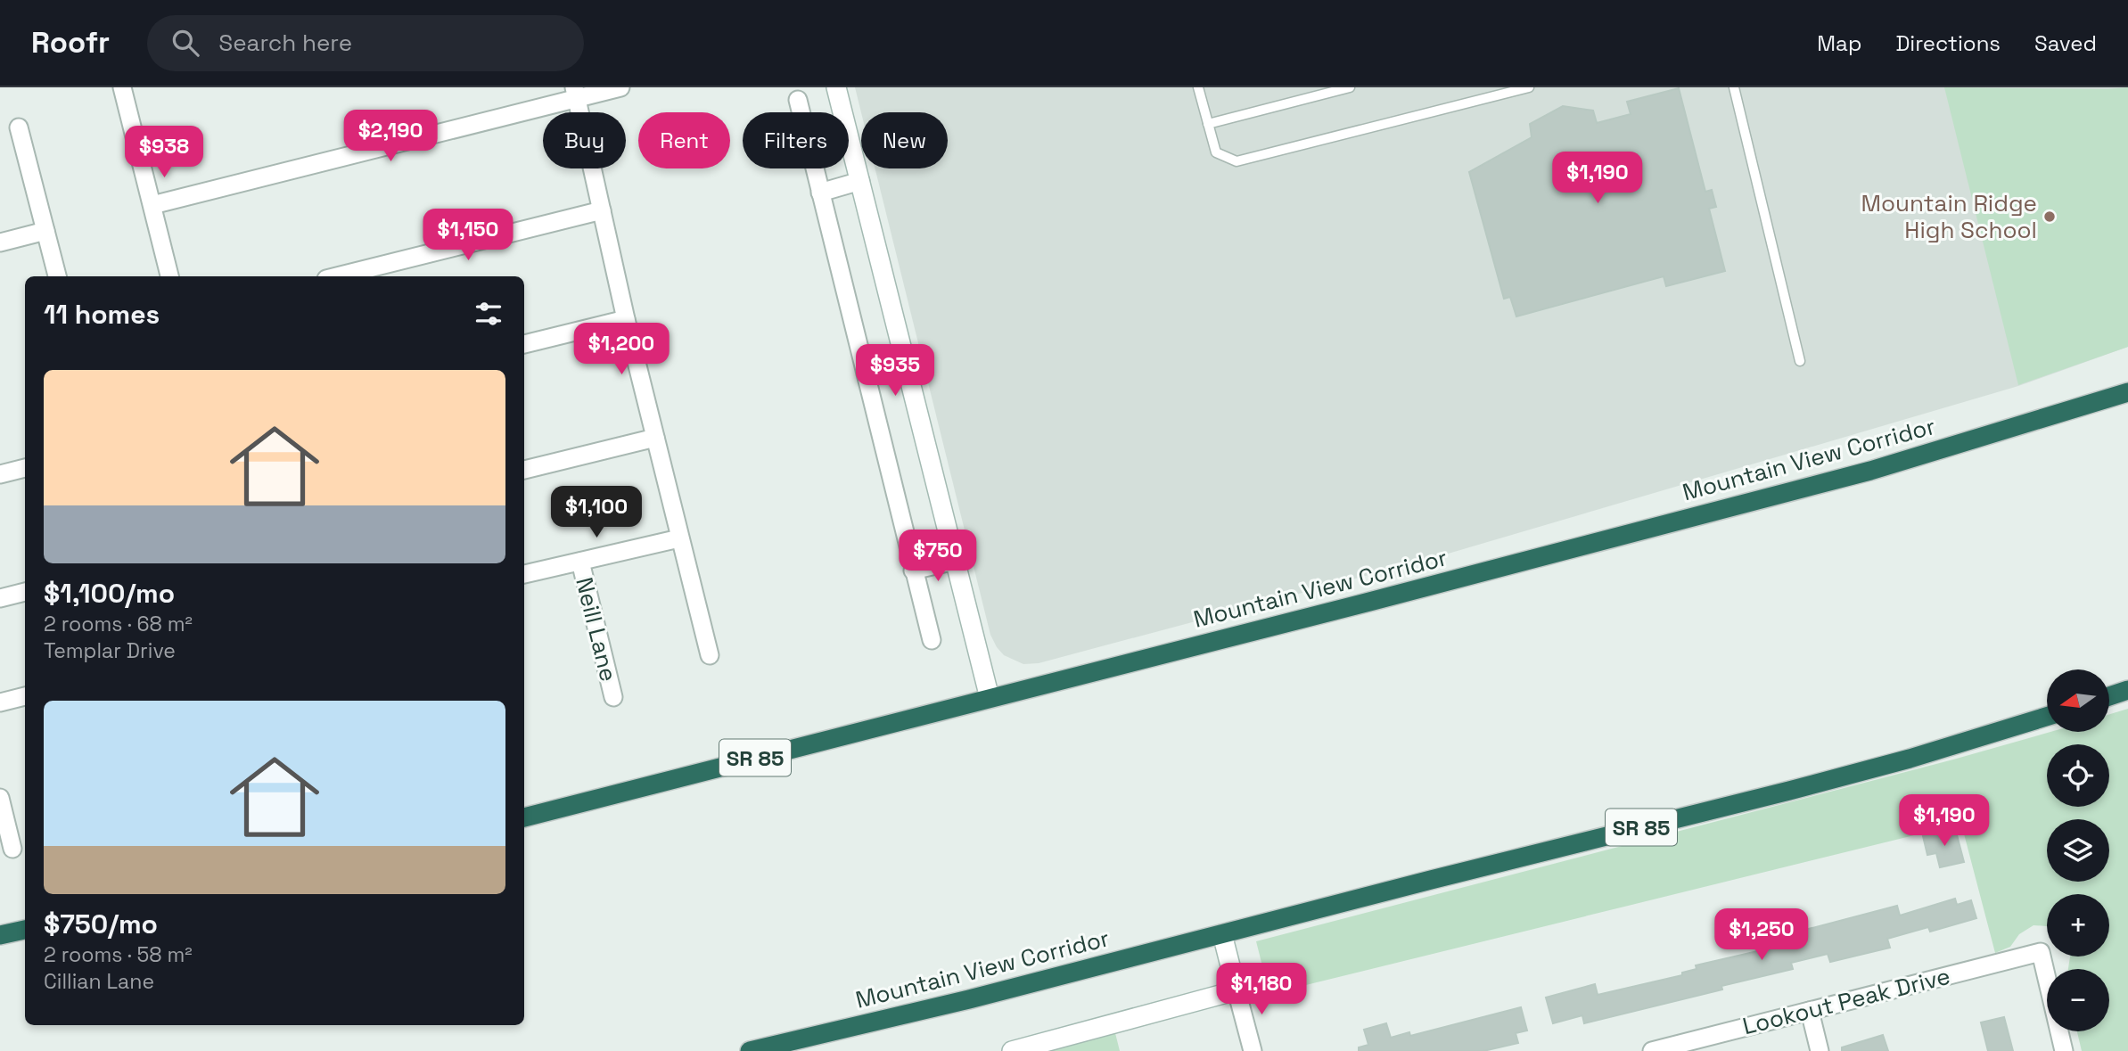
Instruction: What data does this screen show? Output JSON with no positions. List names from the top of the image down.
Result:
{
  "streets": {
    "highway": ["Mountain View Corridor", "SR 85"],
    "street": ["Neill Lane", "Lookout Peak Drive"]
  },
  "places": ["Mountain Ridge High School"],
  "north": "left",
  "page": {
    "header": "Roofr",
    "search": "Search here",
    "nav": ["Map", "Directions", "Saved"],
    "price": [
      "$2,190",
      "$938",
      "$1,190",
      "$1,150",
      "$1,200",
      "$935",
      "$1,100",
      "$750",
      "$1,190",
      "$1,250",
      "$1,180"
    ],
    "chip": [
      "Buy",
      "Rent",
      "Filters",
      "New"
    ],
    "heading": "11 homes",
    "list": [
      {
        "name": "$1,100/mo",
        "note": "2 rooms · 68 m² · Templar Drive"
      },
      {
        "name": "$750/mo",
        "note": "2 rooms · 58 m² · Cillian Lane"
      }
    ],
    "map_buttons": ["+", "−"]
  }
}
